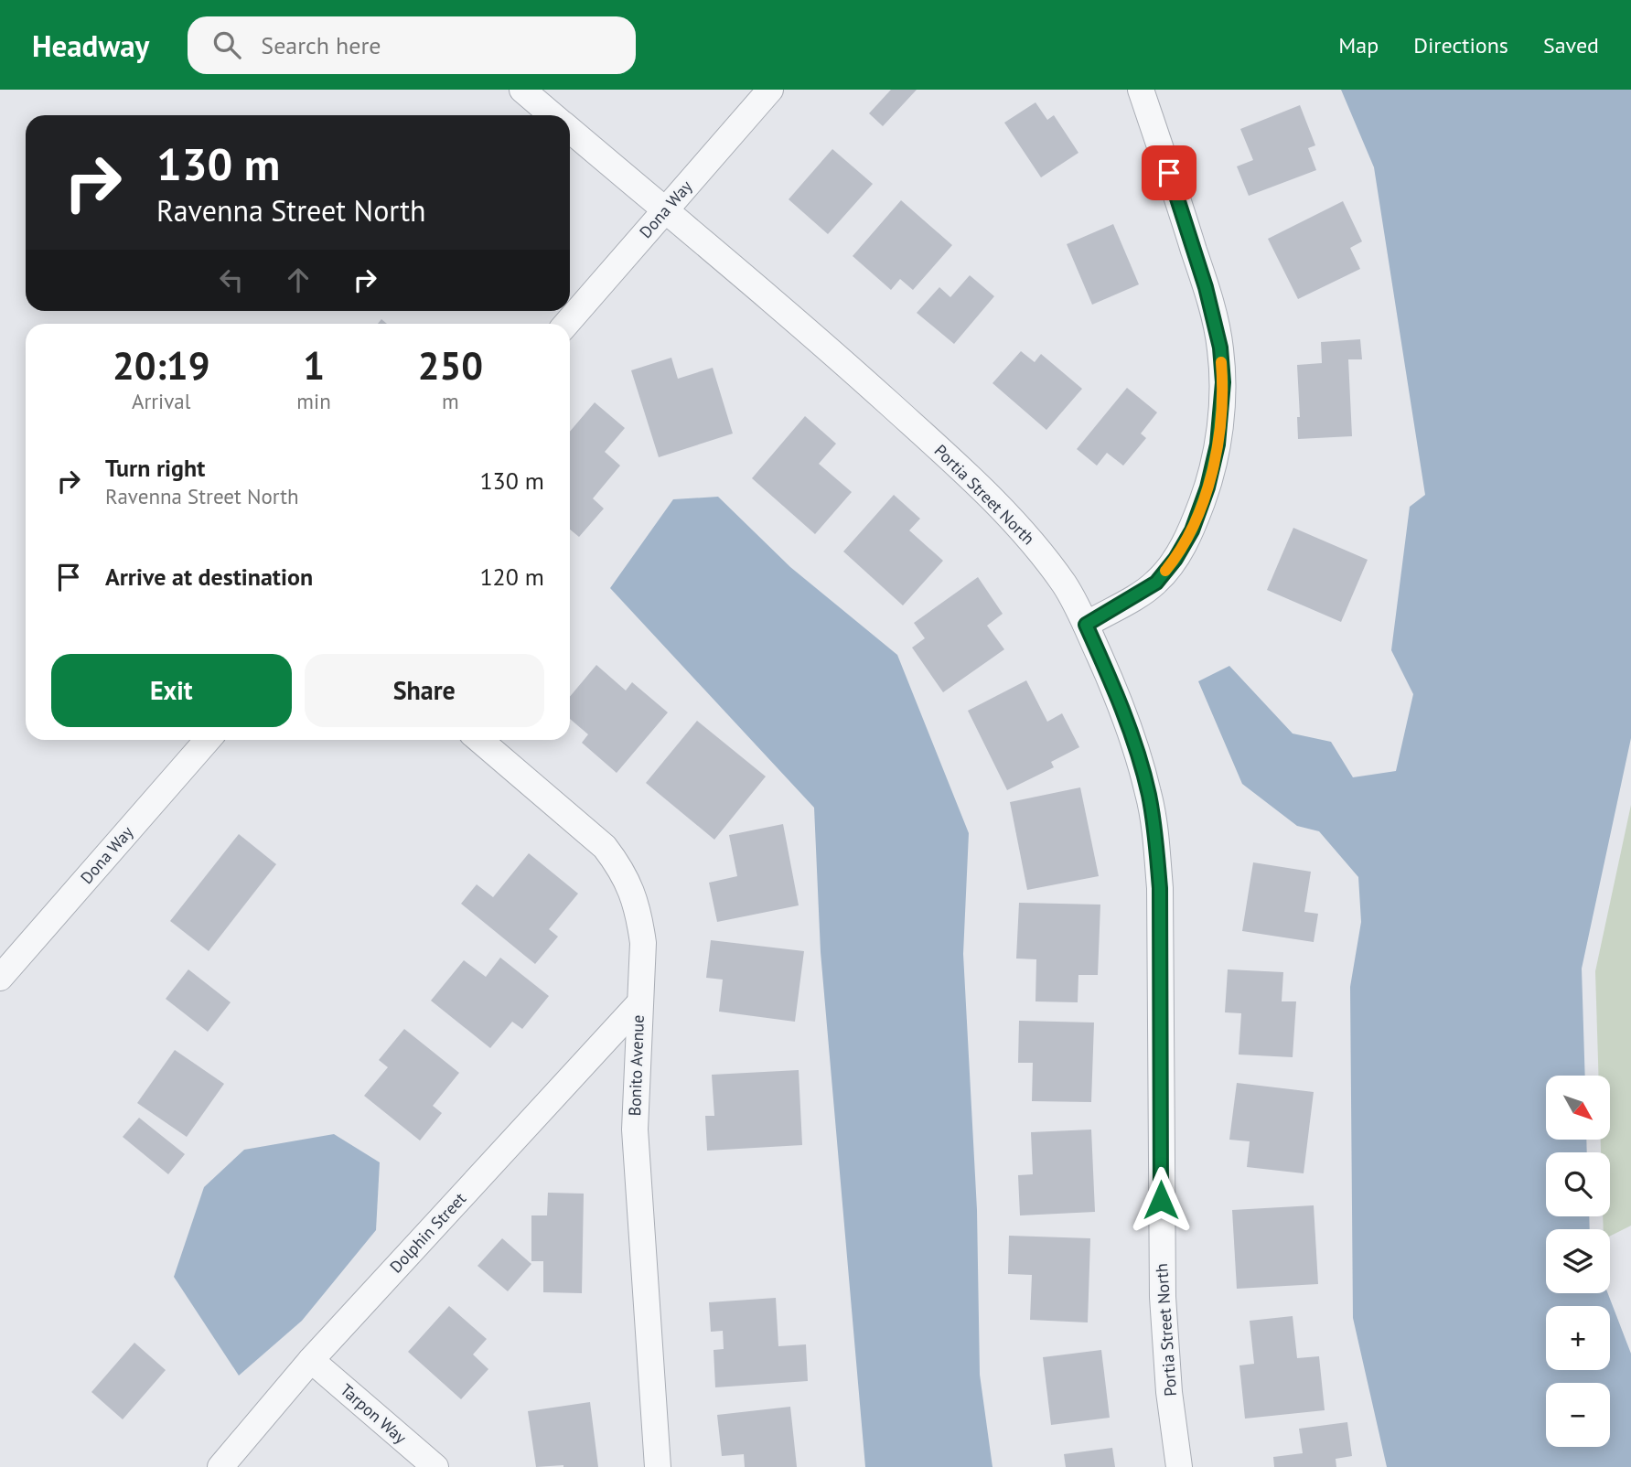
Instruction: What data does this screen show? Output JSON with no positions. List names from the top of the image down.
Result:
{
  "streets": {
    "street": [
      "Dona Way",
      "Portia Street North",
      "Bonito Avenue",
      "Dolphin Street",
      "Tarpon Way"
    ]
  },
  "crossings": [
    ["Dona Way", "Portia Street North"],
    ["Bonito Avenue", "Dolphin Street"],
    ["Dolphin Street", "Tarpon Way"]
  ],
  "north": "bottom right",
  "page": {
    "header": "Headway",
    "search": "Search here",
    "nav": ["Map", "Directions", "Saved"],
    "turn": ["130 m", "Ravenna Street North"],
    "eta": [
      "20:19",
      "Arrival",
      "1",
      "min",
      "250",
      "m"
    ],
    "list": [
      {
        "name": "Turn right",
        "note": "Ravenna Street North",
        "value": "130 m"
      },
      {
        "name": "Arrive at destination",
        "value": "120 m"
      }
    ],
    "buttons": ["Exit", "Share"],
    "map_buttons": ["+", "−"]
  }
}
